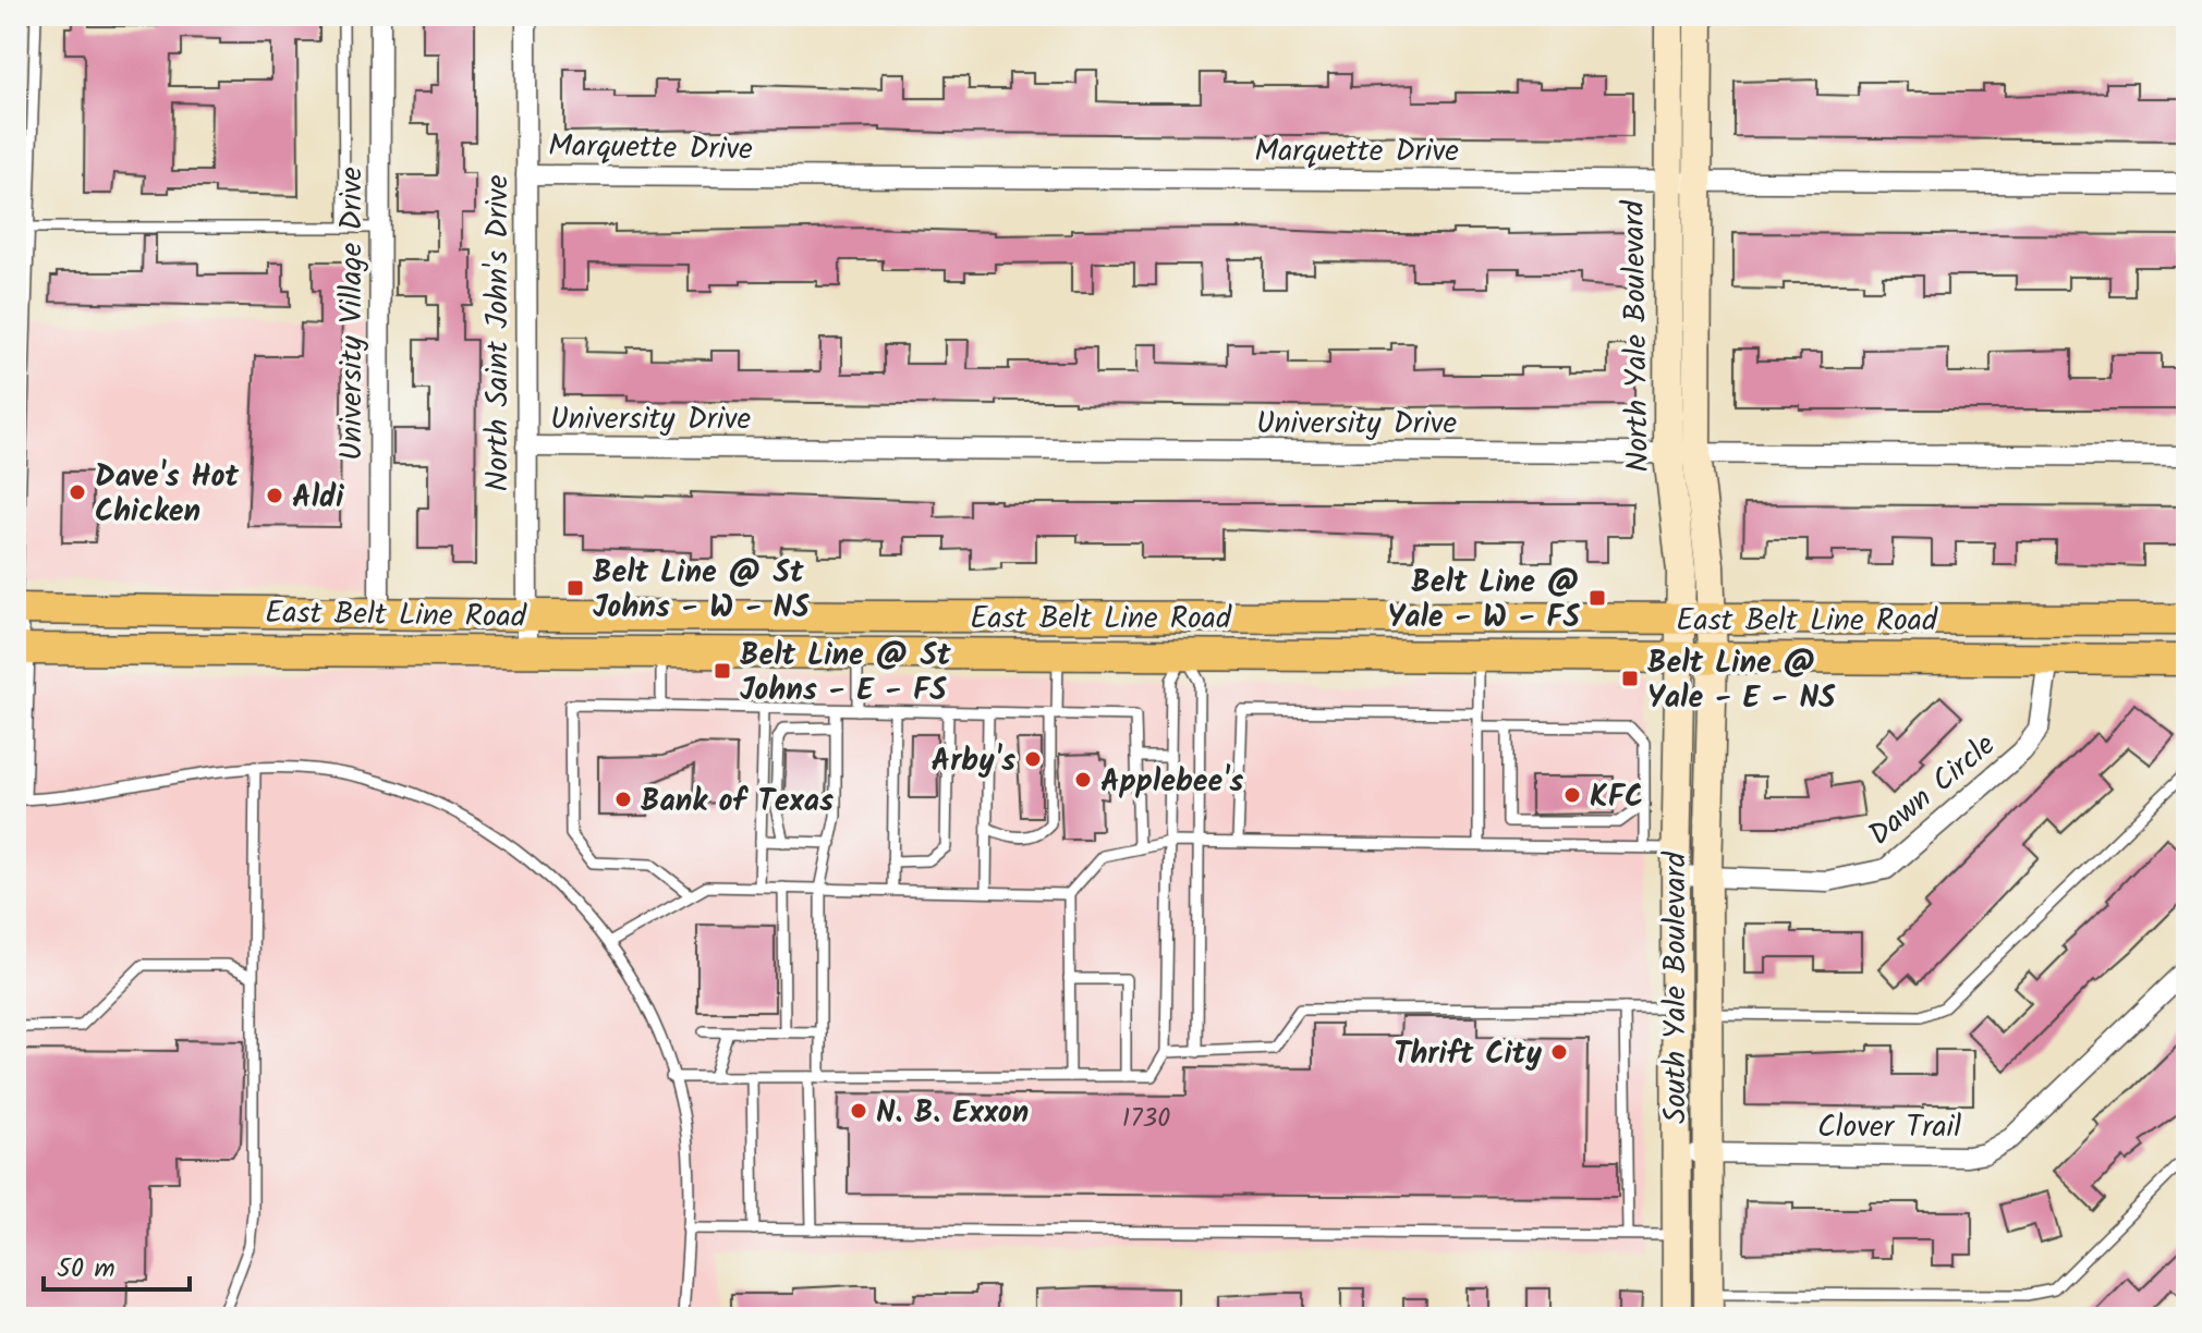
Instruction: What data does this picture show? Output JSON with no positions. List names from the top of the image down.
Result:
{
  "streets": {
    "main road": ["East Belt Line Road"],
    "street": [
      "Marquette Drive",
      "University Village Drive",
      "North Saint John's Drive",
      "North Yale Boulevard",
      "University Drive",
      "Dawn Circle",
      "South Yale Boulevard",
      "Clover Trail"
    ]
  },
  "crossings": [
    ["Marquette Drive", "North Saint John's Drive"],
    ["Marquette Drive", "North Yale Boulevard"],
    ["University Village Drive", "East Belt Line Road"],
    ["North Saint John's Drive", "University Drive"],
    ["North Saint John's Drive", "East Belt Line Road"],
    ["North Yale Boulevard", "University Drive"],
    ["North Yale Boulevard", "East Belt Line Road"],
    ["North Yale Boulevard", "South Yale Boulevard"],
    ["East Belt Line Road", "Dawn Circle"],
    ["East Belt Line Road", "South Yale Boulevard"],
    ["Dawn Circle", "South Yale Boulevard"],
    ["South Yale Boulevard", "Clover Trail"]
  ],
  "places": {
    "other": [
      "Dave's Hot Chicken",
      "Aldi",
      "Arby's",
      "Applebee's",
      "KFC",
      "Bank of Texas",
      "Thrift City",
      "N. B. Exxon"
    ],
    "transit": [
      "Belt Line @ St Johns - W - NS",
      "Belt Line @ Yale - W - FS",
      "Belt Line @ St Johns - E - FS",
      "Belt Line @ Yale - E - NS"
    ]
  },
  "house_numbers": ["1730"],
  "scale_bar": "50 m"
}
